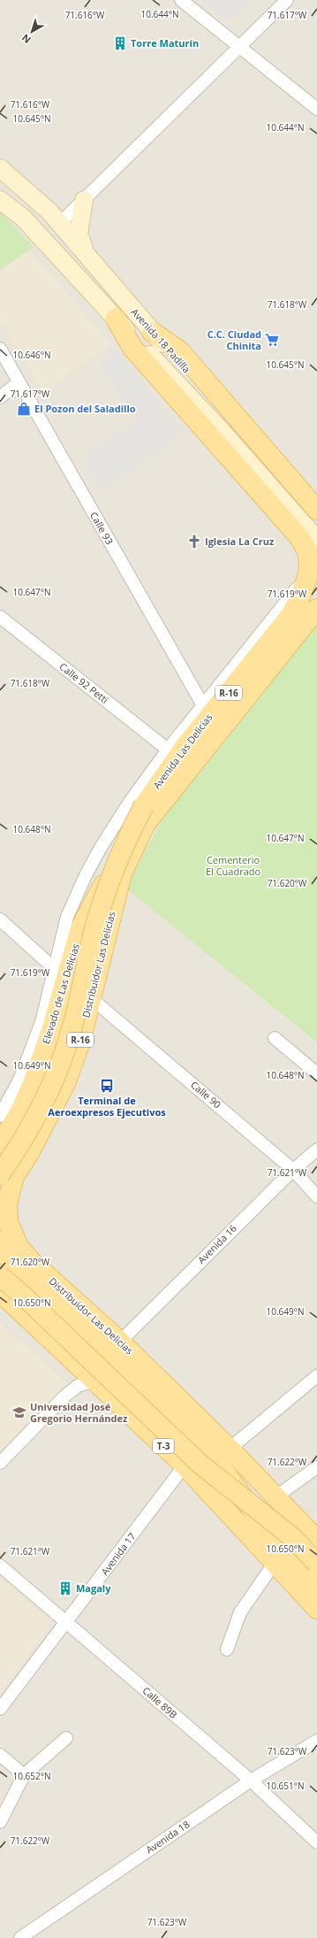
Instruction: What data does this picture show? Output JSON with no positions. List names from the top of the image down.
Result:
{
  "streets": {
    "main road": [
      "R-16",
      "Avenida Las Delicias",
      "Distribuidor Las Delicias",
      "Elevado de Las Delicias",
      "T-3"
    ],
    "street": [
      "Avenida 18 Padilla",
      "Calle 93",
      "Calle 92 Petti",
      "Calle 90",
      "Avenida 16",
      "Avenida 17",
      "Calle 89B",
      "Avenida 18"
    ]
  },
  "crossings": [
    ["Calle 93", "Avenida Las Delicias"],
    ["Calle 92 Petti", "R-16"],
    ["Calle 92 Petti", "Avenida Las Delicias"],
    ["R-16", "Avenida Las Delicias"],
    ["Avenida Las Delicias", "Distribuidor Las Delicias"],
    ["Avenida Las Delicias", "Elevado de Las Delicias"],
    ["Distribuidor Las Delicias", "Elevado de Las Delicias"],
    ["Distribuidor Las Delicias", "Calle 90"],
    ["Distribuidor Las Delicias", "Avenida 16"],
    ["Calle 90", "Avenida 16"],
    ["T-3", "Avenida 17"],
    ["Avenida 17", "Calle 89B"],
    ["Calle 89B", "Avenida 18"]
  ],
  "parks": ["Cementerio El Cuadrado"],
  "places": {
    "building": ["Torre Maturín", "Magaly"],
    "supermarket": ["C.C. Ciudad Chinita"],
    "shop": ["El Pozon del Saladillo"],
    "church": ["Iglesia La Cruz"],
    "bus stop": ["Terminal de Aeroexpresos Ejecutivos"],
    "school or university": ["Universidad José Gregorio Hernández"]
  },
  "north": "bottom left",
  "coordinates": [
    "10.644°N",
    "71.616°W",
    "71.617°W",
    "10.645°N",
    "71.618°W",
    "10.646°N",
    "10.647°N",
    "71.619°W",
    "10.648°N",
    "71.620°W",
    "10.649°N",
    "71.621°W",
    "10.650°N",
    "71.622°W",
    "71.623°W",
    "10.652°N",
    "10.651°N"
  ]
}
